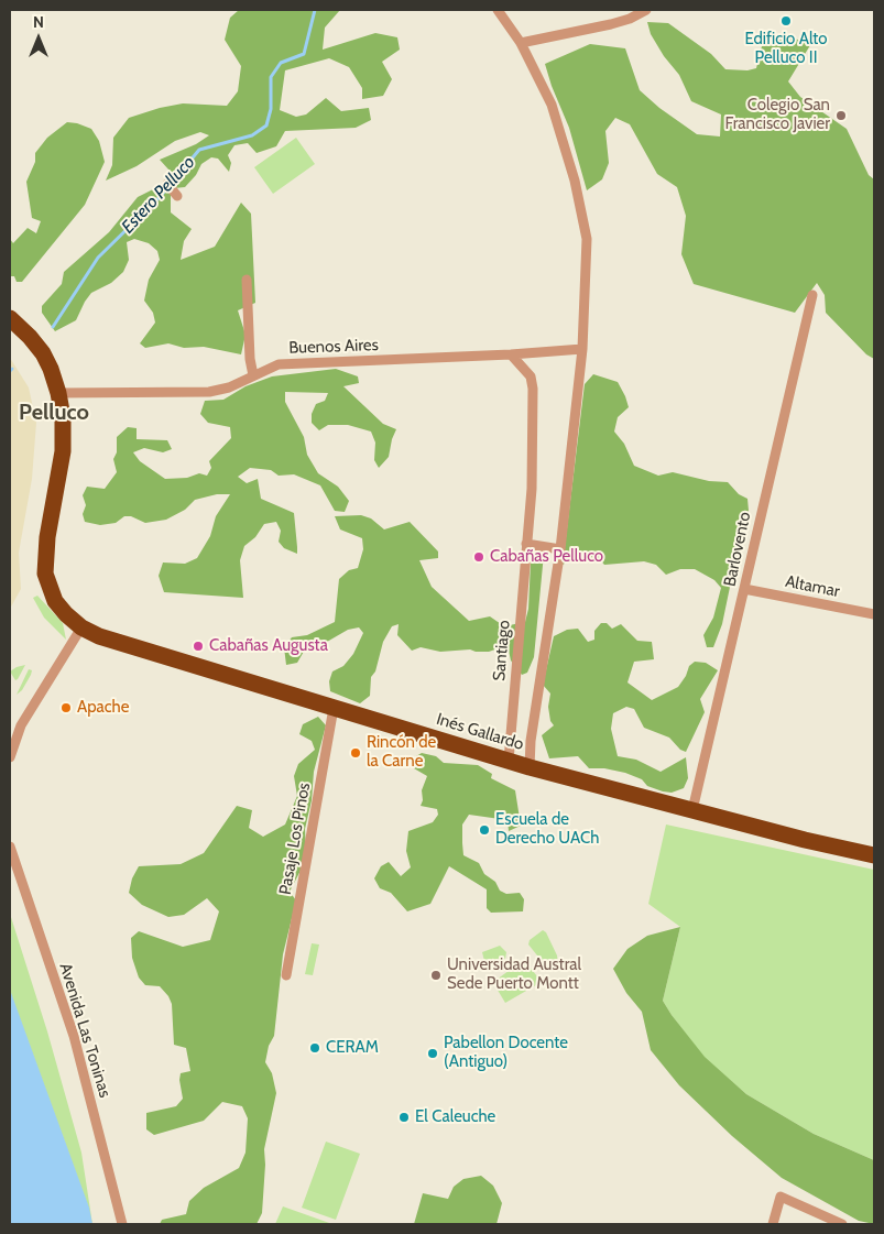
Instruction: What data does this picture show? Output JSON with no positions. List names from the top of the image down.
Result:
{
  "streets": {
    "highway": ["Inés Gallardo"],
    "street": [
      "Buenos Aires",
      "Barlovento",
      "Altamar",
      "Santiago",
      "Pasaje Los Pinos",
      "Avenida Las Toninas"
    ]
  },
  "crossings": [
    ["Buenos Aires", "Santiago"],
    ["Barlovento", "Altamar"],
    ["Barlovento", "Inés Gallardo"],
    ["Santiago", "Inés Gallardo"],
    ["Inés Gallardo", "Pasaje Los Pinos"]
  ],
  "districts": ["Pelluco"],
  "water": ["Estero Pelluco"],
  "places": [
    "Edificio Alto Pelluco II",
    "Colegio San Francisco Javier",
    "Cabañas Pelluco",
    "Cabañas Augusta",
    "Apache",
    "Rincón de la Carne",
    "Escuela de Derecho UACh",
    "Universidad Austral Sede Puerto Montt",
    "CERAM",
    "Pabellon Docente (Antiguo)",
    "El Caleuche"
  ],
  "north": "top"
}
